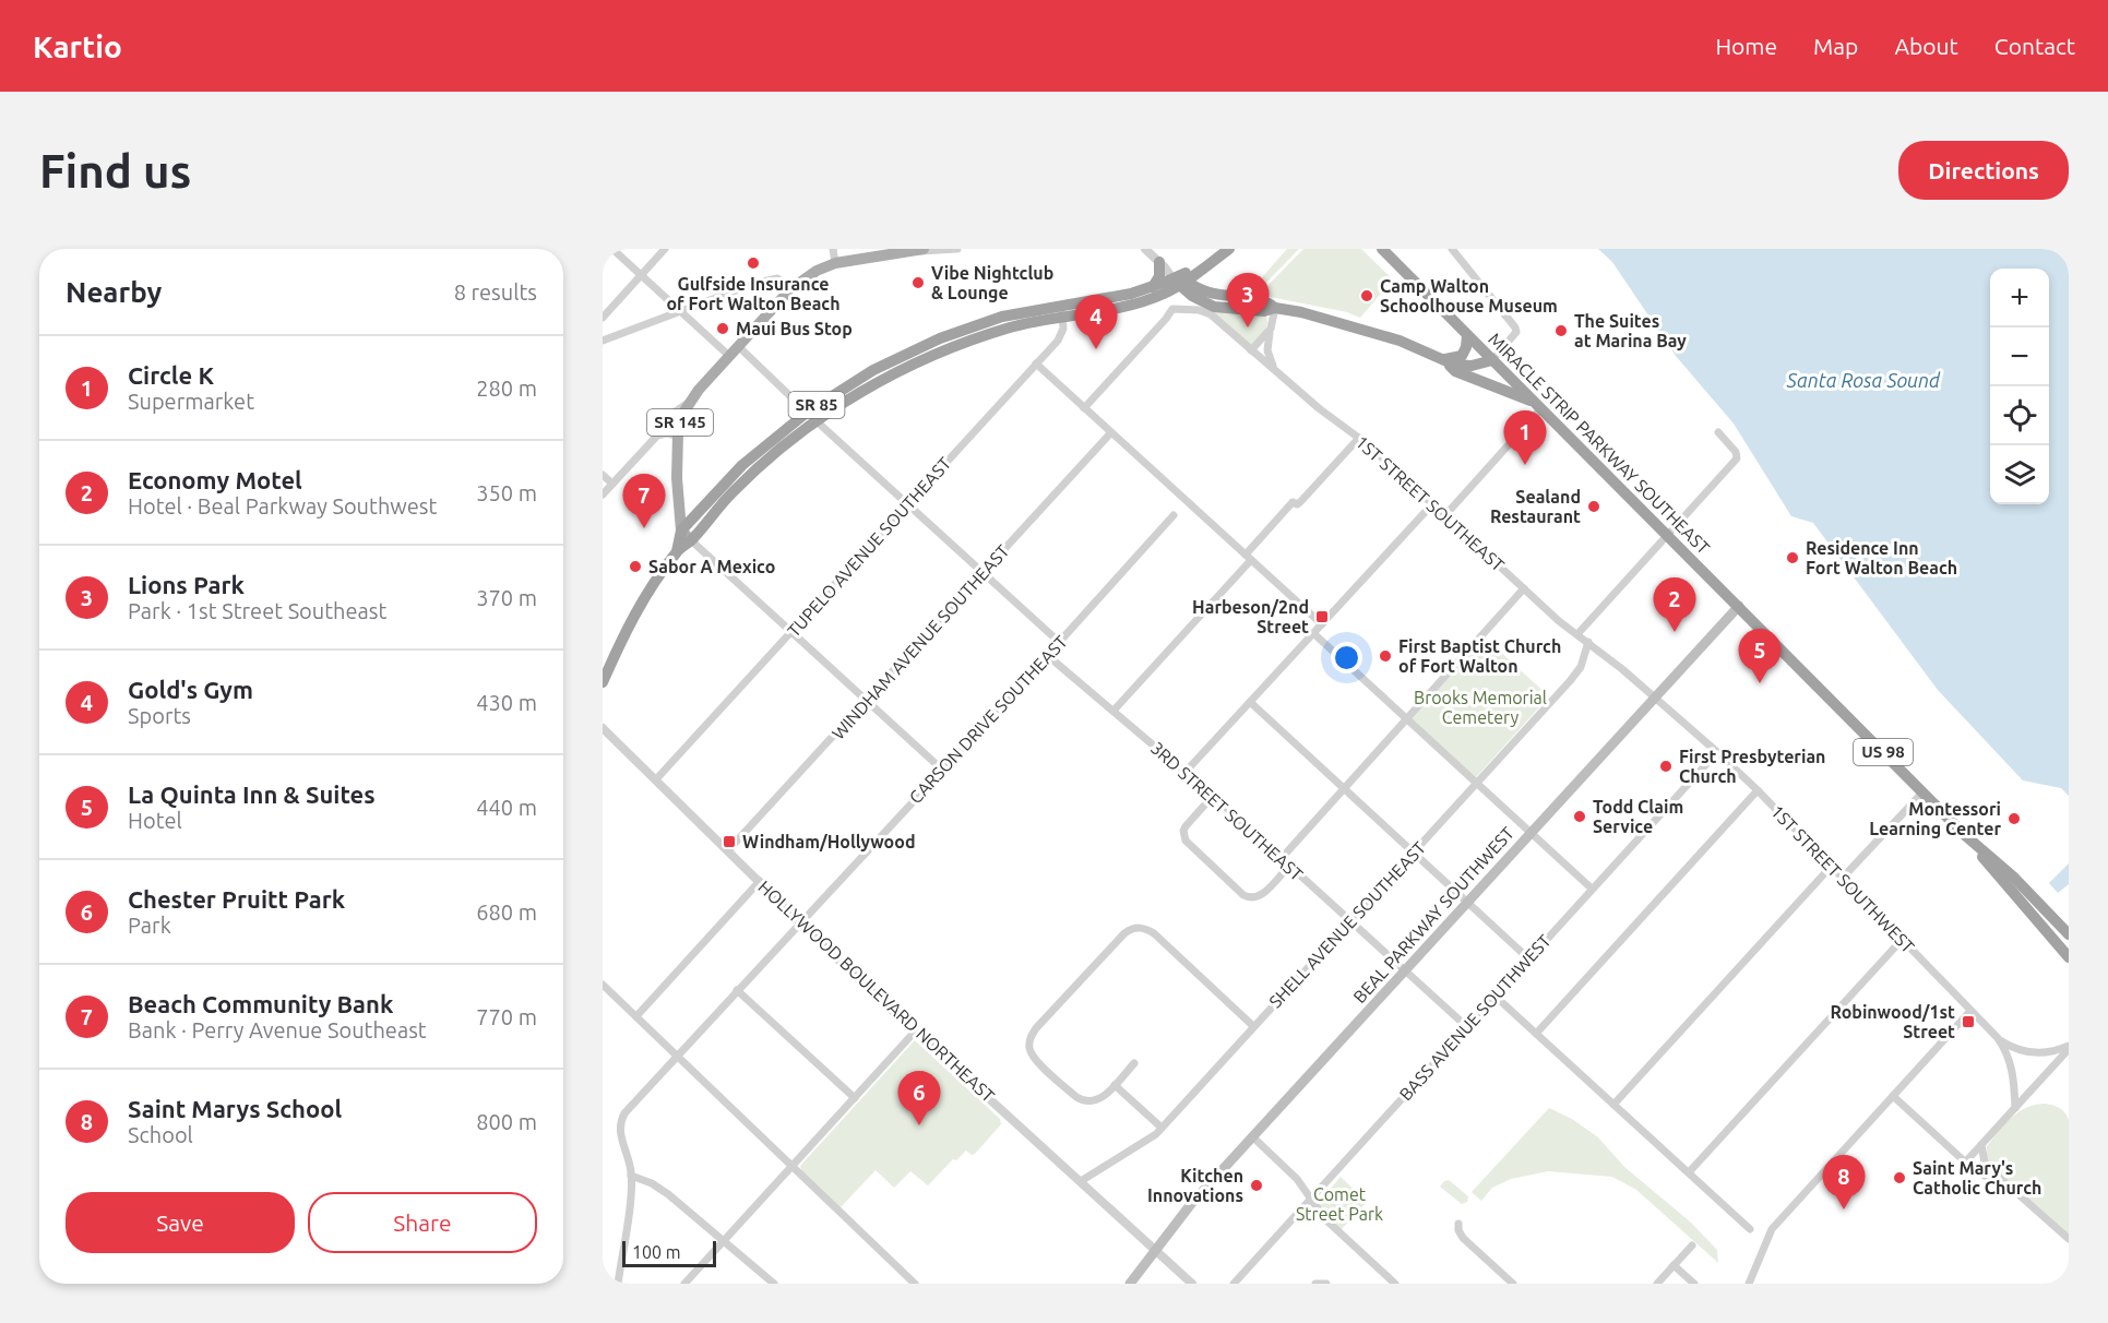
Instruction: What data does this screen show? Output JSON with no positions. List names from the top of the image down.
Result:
{
  "streets": {
    "highway": ["SR 85", "MIRACLE STRIP PARKWAY SOUTHEAST", "US 98"],
    "main road": ["SR 145", "BEAL PARKWAY SOUTHWEST"],
    "street": [
      "1ST STREET SOUTHEAST",
      "TUPELO AVENUE SOUTHEAST",
      "WINDHAM AVENUE SOUTHEAST",
      "CARSON DRIVE SOUTHEAST",
      "3RD STREET SOUTHEAST",
      "1ST STREET SOUTHWEST",
      "SHELL AVENUE SOUTHEAST",
      "HOLLYWOOD BOULEVARD NORTHEAST",
      "BASS AVENUE SOUTHWEST"
    ]
  },
  "crossings": [
    ["SR 85", "SR 145"],
    ["SR 85", "TUPELO AVENUE SOUTHEAST"],
    ["MIRACLE STRIP PARKWAY SOUTHEAST", "US 98"],
    ["MIRACLE STRIP PARKWAY SOUTHEAST", "BEAL PARKWAY SOUTHWEST"],
    ["1ST STREET SOUTHEAST", "1ST STREET SOUTHWEST"],
    ["1ST STREET SOUTHEAST", "BEAL PARKWAY SOUTHWEST"],
    ["1ST STREET SOUTHEAST", "SHELL AVENUE SOUTHEAST"],
    ["TUPELO AVENUE SOUTHEAST", "HOLLYWOOD BOULEVARD NORTHEAST"],
    ["WINDHAM AVENUE SOUTHEAST", "HOLLYWOOD BOULEVARD NORTHEAST"],
    ["CARSON DRIVE SOUTHEAST", "3RD STREET SOUTHEAST"],
    ["CARSON DRIVE SOUTHEAST", "HOLLYWOOD BOULEVARD NORTHEAST"],
    ["US 98", "BEAL PARKWAY SOUTHWEST"],
    ["3RD STREET SOUTHEAST", "BEAL PARKWAY SOUTHWEST"],
    ["3RD STREET SOUTHEAST", "SHELL AVENUE SOUTHEAST"],
    ["3RD STREET SOUTHEAST", "BASS AVENUE SOUTHWEST"],
    ["1ST STREET SOUTHWEST", "BEAL PARKWAY SOUTHWEST"],
    ["1ST STREET SOUTHWEST", "BASS AVENUE SOUTHWEST"],
    ["BEAL PARKWAY SOUTHWEST", "HOLLYWOOD BOULEVARD NORTHEAST"],
    ["SHELL AVENUE SOUTHEAST", "HOLLYWOOD BOULEVARD NORTHEAST"]
  ],
  "water": ["Santa Rosa Sound"],
  "parks": ["Brooks Memorial Cemetery", "Comet Street Park"],
  "places": {
    "other": [
      "Gulfside Insurance of Fort Walton Beach",
      "Vibe Nightclub & Lounge",
      "Camp Walton Schoolhouse Museum",
      "Maui Bus Stop",
      "The Suites at Marina Bay",
      "Sealand Restaurant",
      "Residence Inn Fort Walton Beach",
      "Sabor A Mexico",
      "First Baptist Church of Fort Walton",
      "First Presbyterian Church",
      "Todd Claim Service",
      "Montessori Learning Center",
      "Saint Mary's Catholic Church",
      "Kitchen Innovations"
    ],
    "transit": ["Harbeson/2nd Street", "Windham/Hollywood", "Robinwood/1st Street"]
  },
  "scale_bar": "100 m",
  "page": {
    "header": "Kartio",
    "nav": [
      "Home",
      "Map",
      "About",
      "Contact"
    ],
    "buttons": [
      "Directions",
      ["Save", "Share"]
    ],
    "title": "Find us",
    "heading": ["Nearby", "8 results"],
    "map_buttons": ["+", "−"],
    "pins": [
      "3",
      "4",
      "1",
      "7",
      "2",
      "5",
      "6",
      "8"
    ],
    "list": [
      {
        "mark": "1",
        "name": "Circle K",
        "note": "Supermarket",
        "value": "280 m"
      },
      {
        "mark": "2",
        "name": "Economy Motel",
        "note": "Hotel · Beal Parkway Southwest",
        "value": "350 m"
      },
      {
        "mark": "3",
        "name": "Lions Park",
        "note": "Park · 1st Street Southeast",
        "value": "370 m"
      },
      {
        "mark": "4",
        "name": "Gold's Gym",
        "note": "Sports",
        "value": "430 m"
      },
      {
        "mark": "5",
        "name": "La Quinta Inn & Suites",
        "note": "Hotel",
        "value": "440 m"
      },
      {
        "mark": "6",
        "name": "Chester Pruitt Park",
        "note": "Park",
        "value": "680 m"
      },
      {
        "mark": "7",
        "name": "Beach Community Bank",
        "note": "Bank · Perry Avenue Southeast",
        "value": "770 m"
      },
      {
        "mark": "8",
        "name": "Saint Marys School",
        "note": "School",
        "value": "800 m"
      }
    ],
    "scale": "100 m"
  }
}
